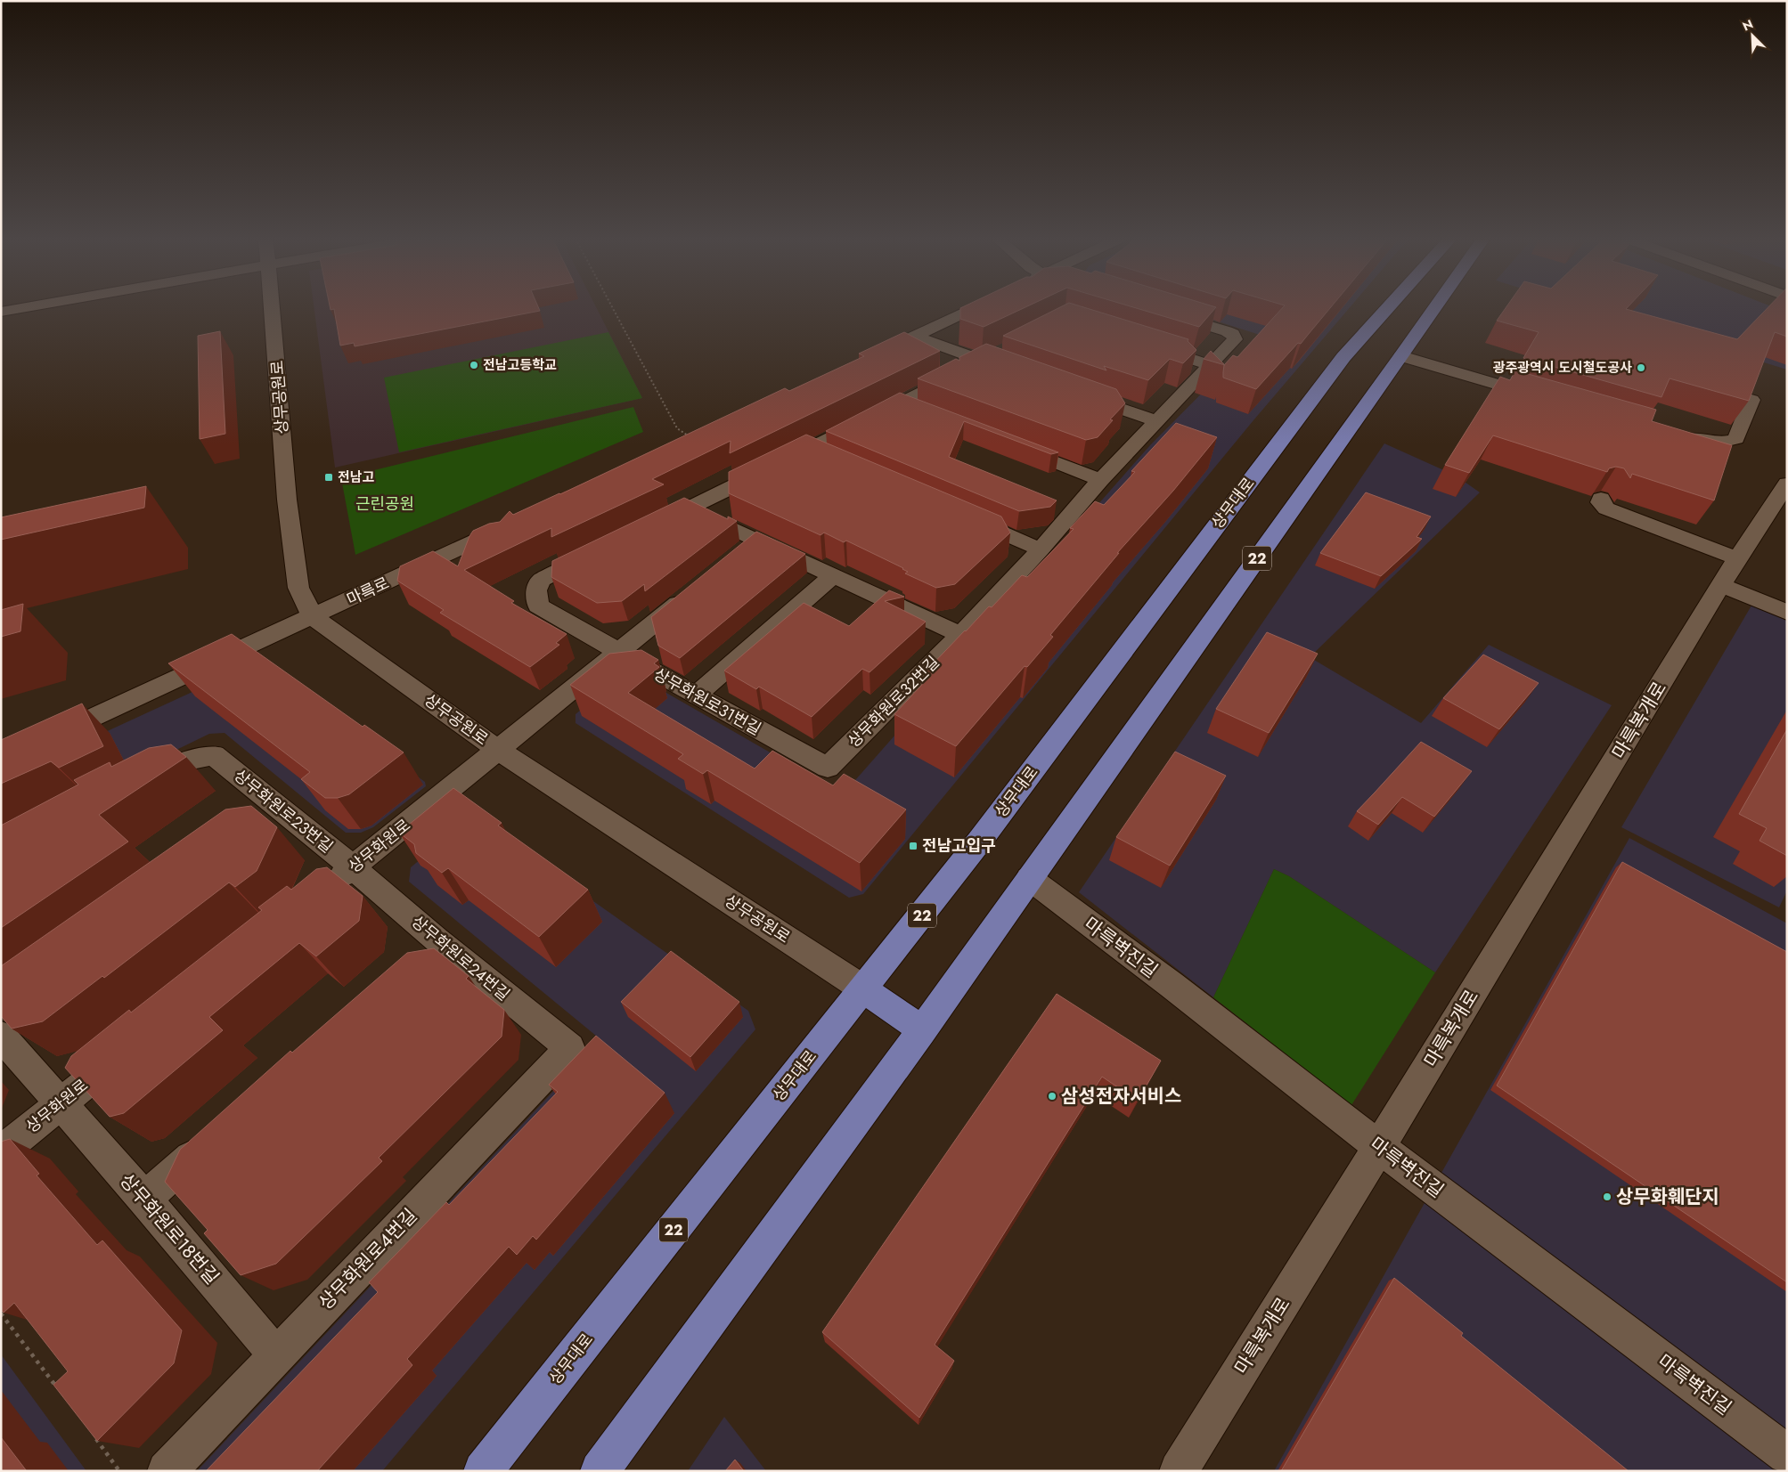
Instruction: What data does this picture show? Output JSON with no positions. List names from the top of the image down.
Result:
{
  "streets": {
    "main road": ["상무공원로", "상무대로", "22"],
    "street": [
      "마륵로",
      "상무화원로31번길",
      "상무화원로32번길",
      "마륵복개로",
      "상무화원로23번길",
      "상무화원로",
      "마륵벽진길",
      "상무화원로24번길",
      "상무화원로18번길",
      "상무화원로4번길"
    ]
  },
  "crossings": [
    ["상무공원로", "상무대로"],
    ["상무공원로", "22"],
    ["상무공원로", "마륵로"],
    ["상무공원로", "상무화원로"],
    ["22", "마륵벽진길"],
    ["상무화원로31번길", "상무화원로32번길"],
    ["상무화원로31번길", "상무화원로"],
    ["마륵복개로", "마륵벽진길"],
    ["상무화원로23번길", "상무화원로"],
    ["상무화원로23번길", "상무화원로24번길"],
    ["상무화원로", "상무화원로24번길"],
    ["상무화원로", "상무화원로18번길"],
    ["상무화원로24번길", "상무화원로4번길"],
    ["상무화원로18번길", "상무화원로4번길"]
  ],
  "parks": ["근린공원"],
  "places": {
    "other": [
      "전남고등학교",
      "광주광역시 도시철도공사",
      "삼성전자서비스",
      "상무화훼단지"
    ],
    "transit": ["전남고", "전남고입구"]
  },
  "north": "top left"
}
